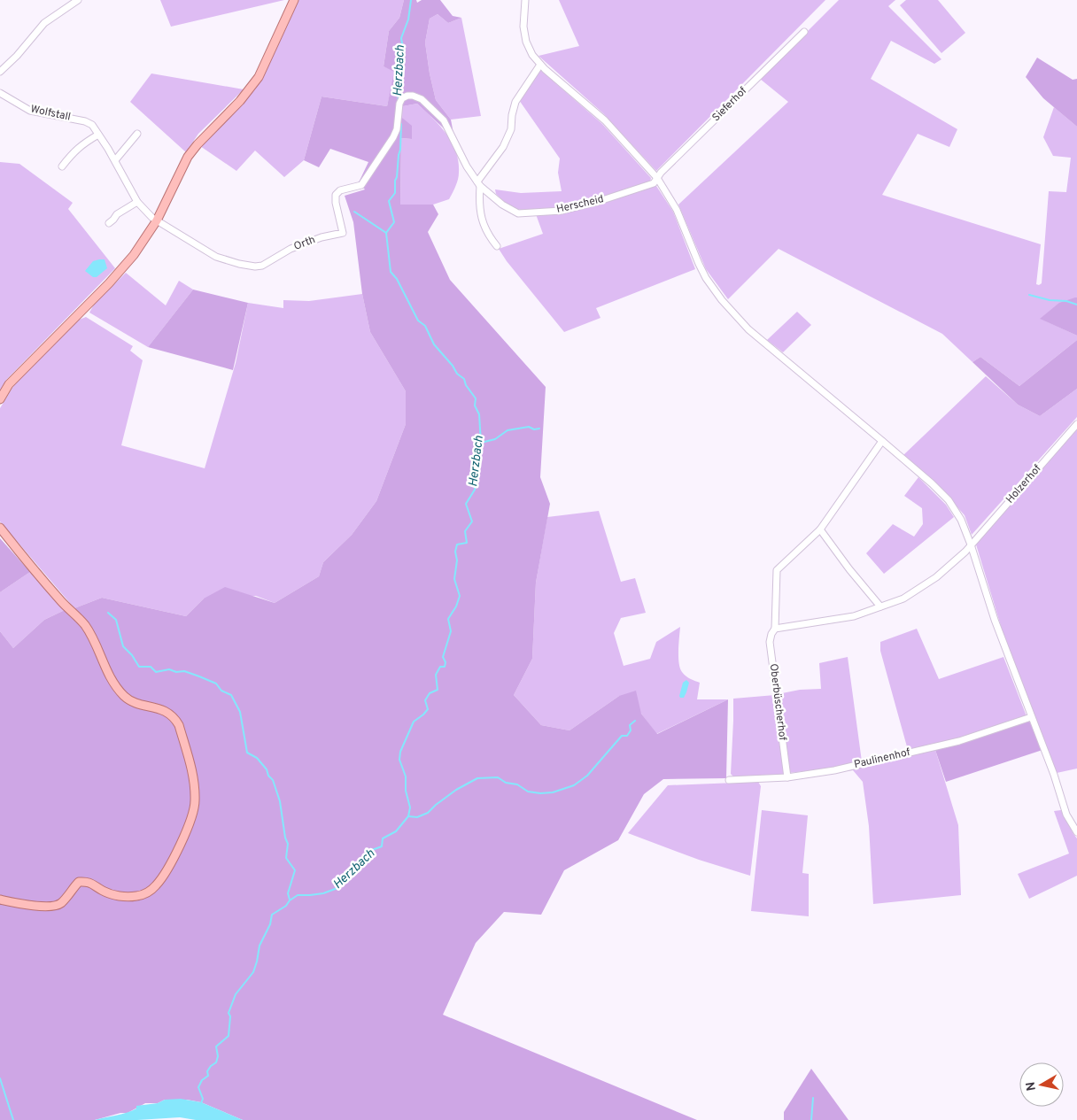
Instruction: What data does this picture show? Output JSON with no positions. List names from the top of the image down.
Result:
{
  "streets": {
    "street": [
      "Sieferhof",
      "Wolfstall",
      "Herscheid",
      "Orth",
      "Holzerhof",
      "Oberbüscherhof",
      "Paulinenhof"
    ]
  },
  "crossings": [
    ["Sieferhof", "Herscheid"],
    ["Wolfstall", "Orth"],
    ["Herscheid", "Orth"],
    ["Oberbüscherhof", "Paulinenhof"]
  ],
  "water": ["Herzbach"],
  "north": "left"
}
